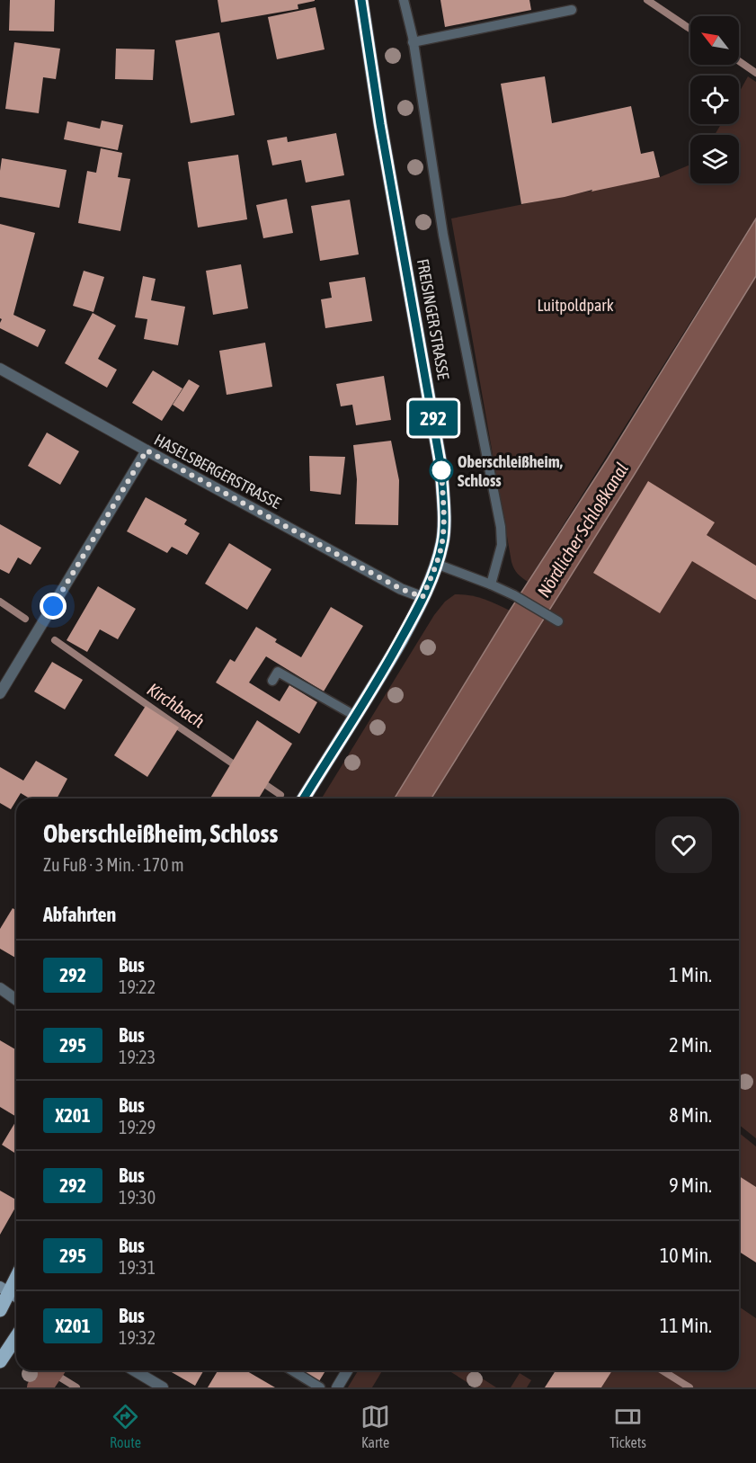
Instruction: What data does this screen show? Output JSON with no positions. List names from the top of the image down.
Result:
{
  "streets": {
    "main road": ["FREISINGER STRASSE"],
    "street": ["HASELSBERGERSTRASSE"]
  },
  "crossings": [
    ["FREISINGER STRASSE", "HASELSBERGERSTRASSE"]
  ],
  "water": ["Nördlicher Schloßkanal", "Kirchbach"],
  "parks": ["Luitpoldpark"],
  "places": ["Oberschleißheim, Schloss"],
  "lines": ["bus line 292"],
  "north": "top left",
  "page": {
    "on_map": "292",
    "heading": [
      ["Oberschleißheim, Schloss", "Zu Fuß · 3 Min. · 170 m"],
      "Abfahrten"
    ],
    "list": [
      {
        "mark": "292",
        "name": "Bus",
        "note": "19:22",
        "value": "1 Min."
      },
      {
        "mark": "295",
        "name": "Bus",
        "note": "19:23",
        "value": "2 Min."
      },
      {
        "mark": "X201",
        "name": "Bus",
        "note": "19:29",
        "value": "8 Min."
      },
      {
        "mark": "292",
        "name": "Bus",
        "note": "19:30",
        "value": "9 Min."
      },
      {
        "mark": "295",
        "name": "Bus",
        "note": "19:31",
        "value": "10 Min."
      },
      {
        "mark": "X201",
        "name": "Bus",
        "note": "19:32",
        "value": "11 Min."
      }
    ],
    "tabs": ["Route", "Karte", "Tickets"]
  }
}
